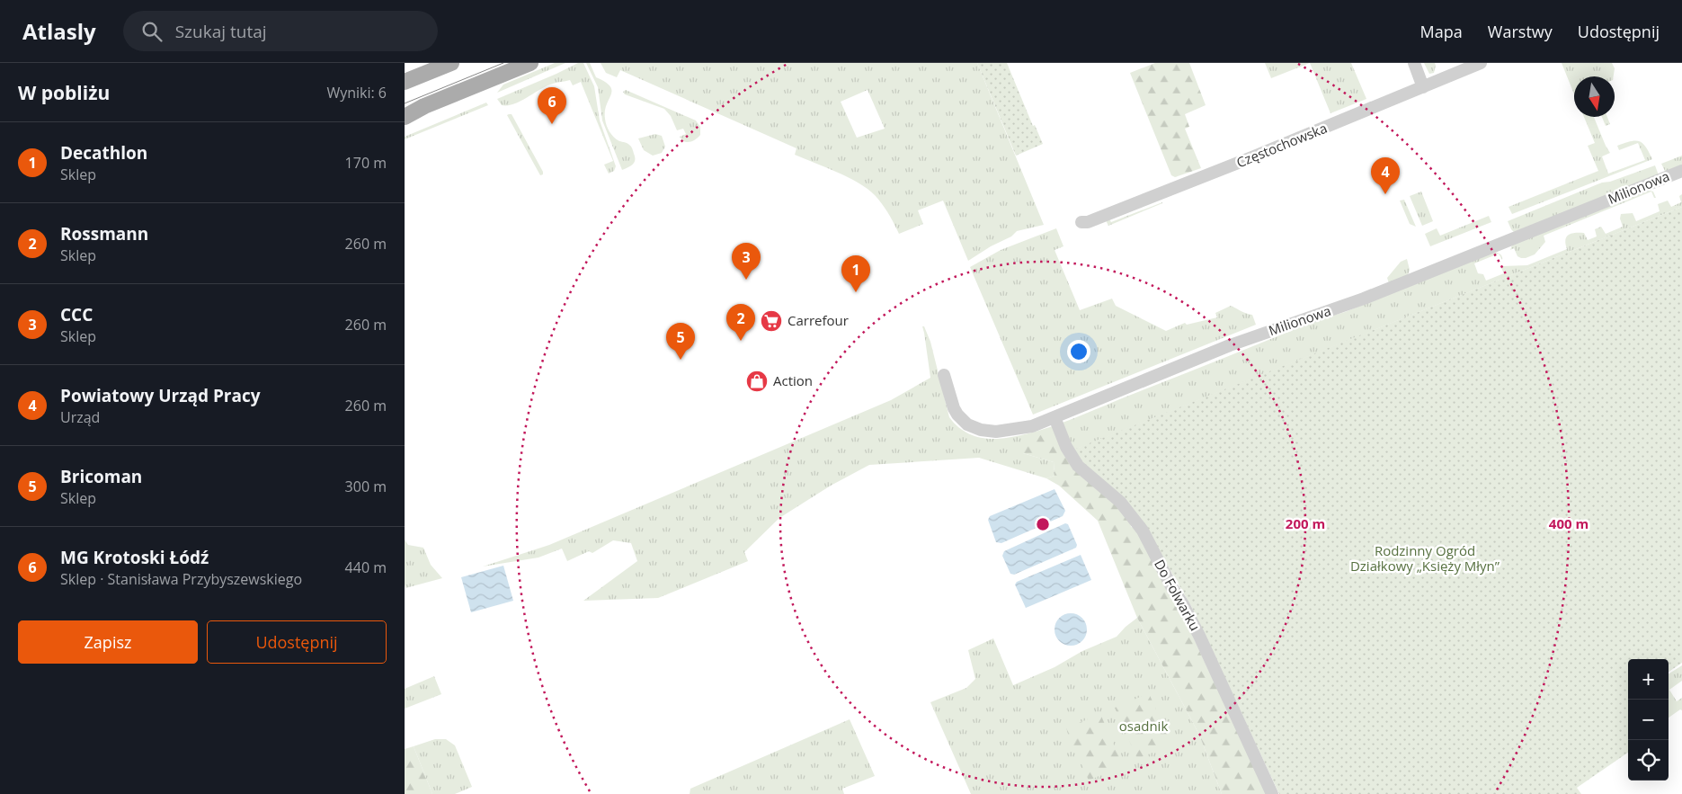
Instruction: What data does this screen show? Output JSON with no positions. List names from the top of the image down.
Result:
{
  "streets": {
    "street": ["Częstochowska", "Milionowa", "Do Folwarku"]
  },
  "crossings": [
    ["Milionowa", "Do Folwarku"]
  ],
  "parks": ["Rodzinny Ogród Działkowy „Księży Młyn”", "osadnik"],
  "places": {
    "supermarket": ["Carrefour"],
    "shop": ["Action"]
  },
  "north": "bottom",
  "page": {
    "header": "Atlasly",
    "search": "Szukaj tutaj",
    "nav": ["Mapa", "Warstwy", "Udostępnij"],
    "heading": ["W pobliżu", "Wyniki: 6"],
    "pins": [
      "6",
      "4",
      "3",
      "1",
      "2",
      "5"
    ],
    "list": [
      {
        "mark": "1",
        "name": "Decathlon",
        "note": "Sklep",
        "value": "170 m"
      },
      {
        "mark": "2",
        "name": "Rossmann",
        "note": "Sklep",
        "value": "260 m"
      },
      {
        "mark": "3",
        "name": "CCC",
        "note": "Sklep",
        "value": "260 m"
      },
      {
        "mark": "4",
        "name": "Powiatowy Urząd Pracy",
        "note": "Urząd",
        "value": "260 m"
      },
      {
        "mark": "5",
        "name": "Bricoman",
        "note": "Sklep",
        "value": "300 m"
      },
      {
        "mark": "6",
        "name": "MG Krotoski Łódź",
        "note": "Sklep · Stanisława Przybyszewskiego",
        "value": "440 m"
      }
    ],
    "buttons": ["Zapisz", "Udostępnij"],
    "map_buttons": ["+", "−"]
  },
  "rings": ["200 m", "400 m"]
}
